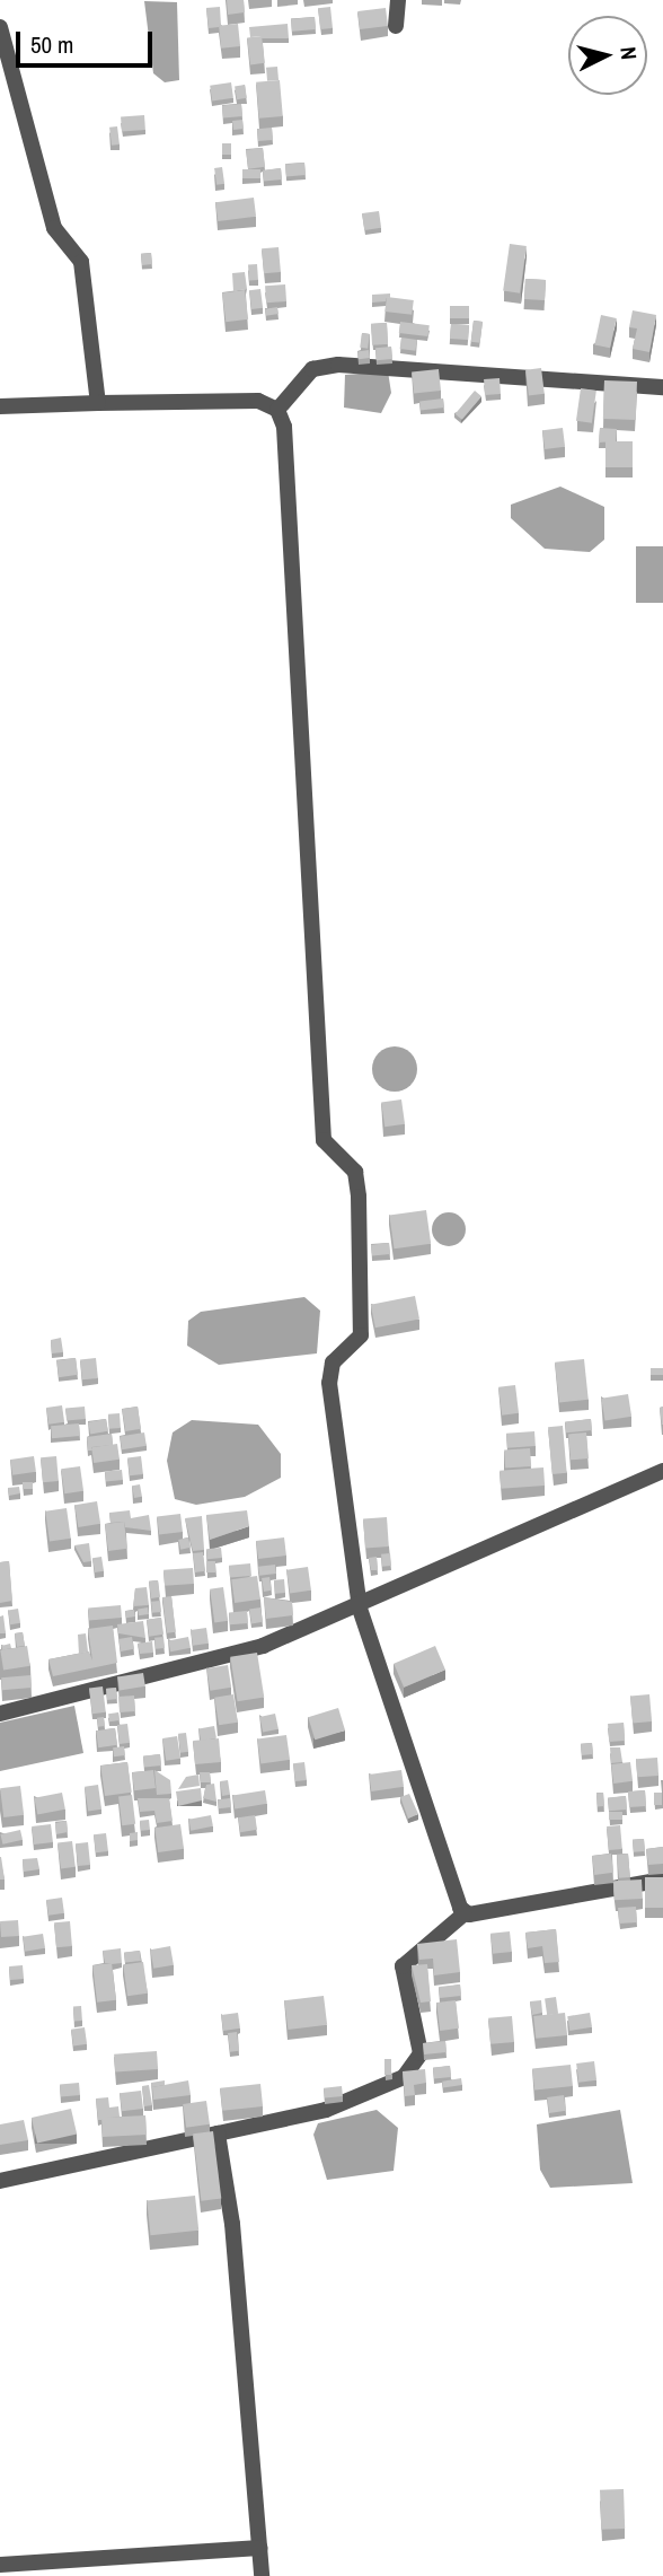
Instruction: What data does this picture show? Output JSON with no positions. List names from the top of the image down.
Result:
{
  "scale_bar": "50 m",
  "north": "right"
}
